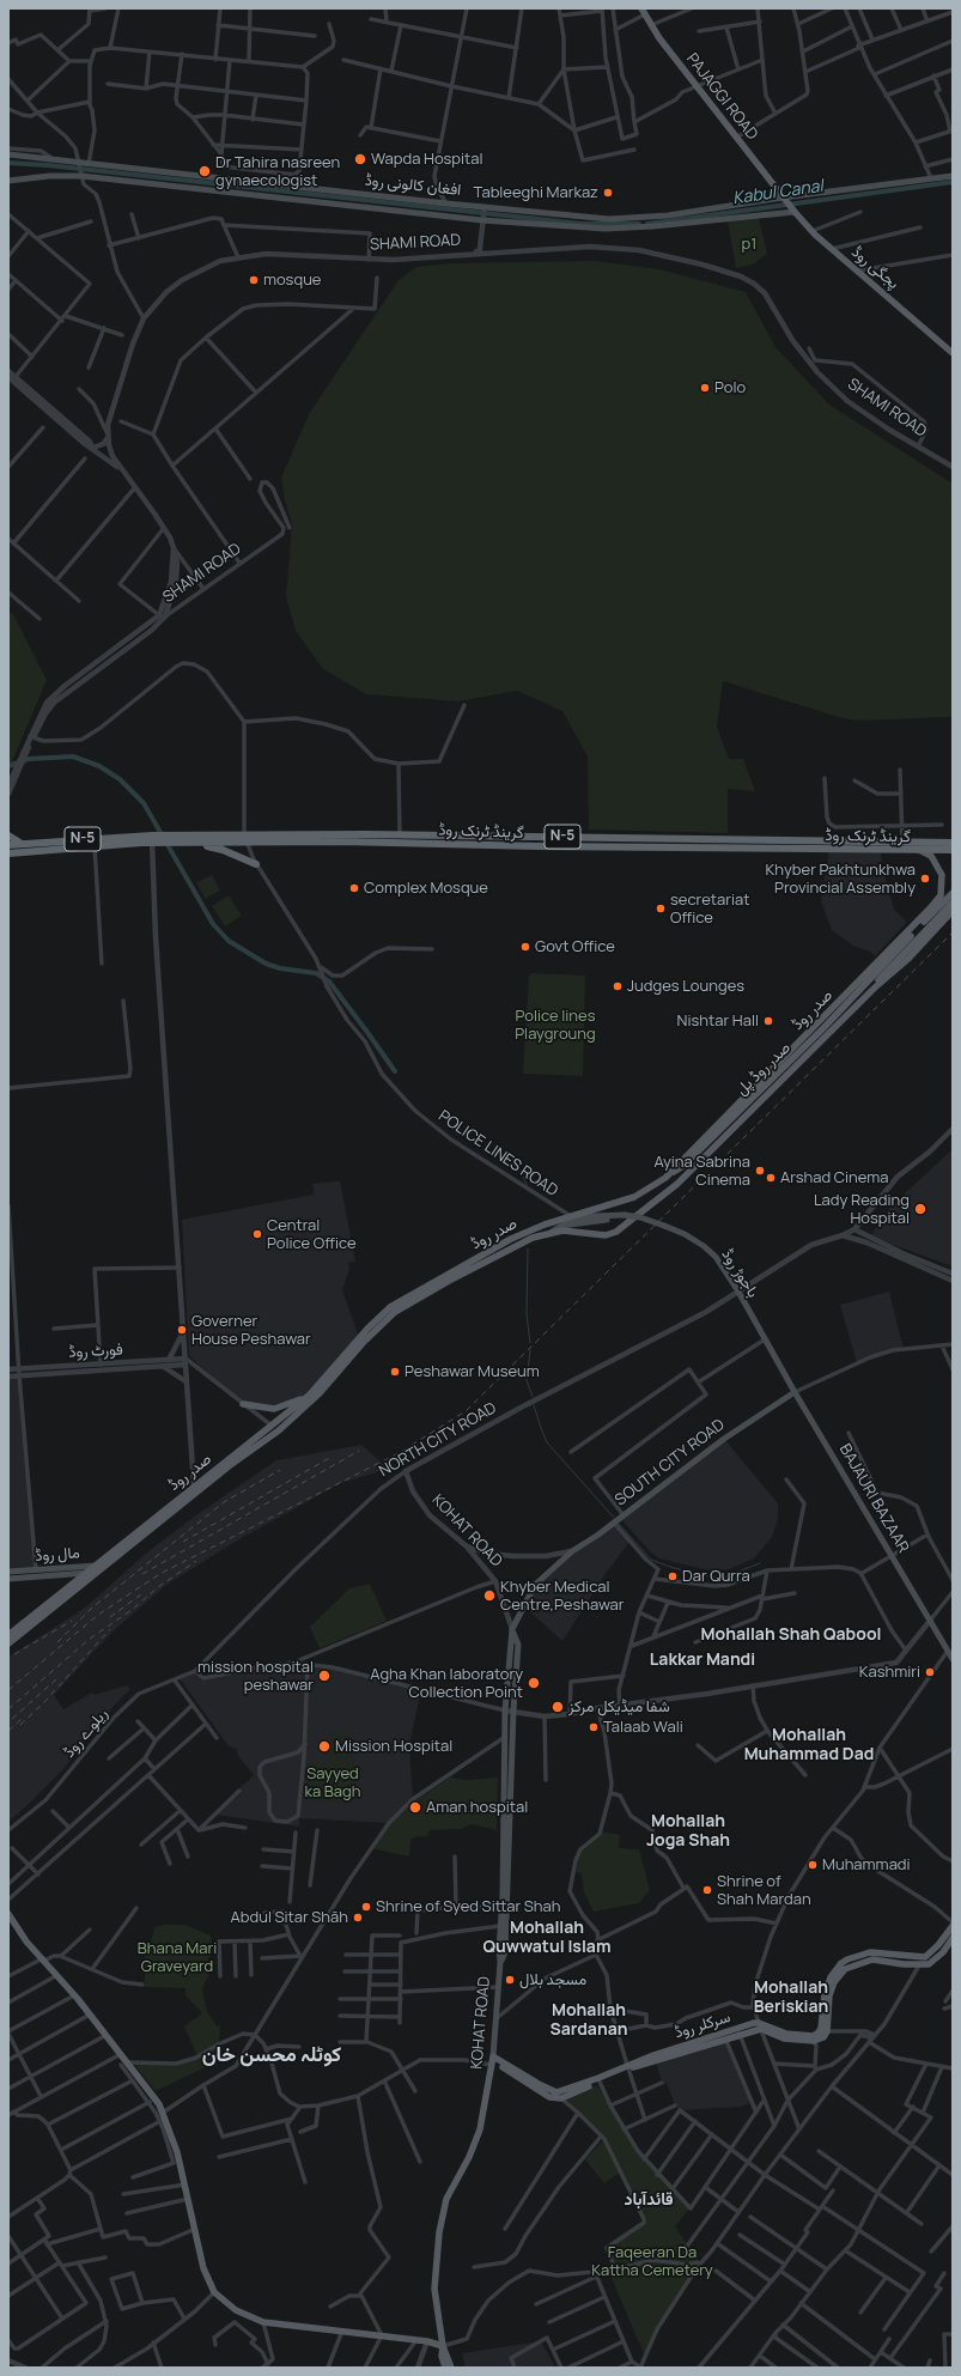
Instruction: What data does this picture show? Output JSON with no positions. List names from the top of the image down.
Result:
{
  "streets": {
    "highway": ["گرینڈ ٹرنک روڈ", "N-5"],
    "main road": [
      "PAJAGGI ROAD",
      "افغان کالونی روڈ",
      "پجگی روڈ",
      "صدر روڈ",
      "صدر روڈ پل",
      "باجوڑ روڈ",
      "SOUTH CITY ROAD",
      "BAJAURI BAZAAR",
      "KOHAT ROAD",
      "مال روڈ",
      "سرکلر روڈ"
    ],
    "street": [
      "SHAMI ROAD",
      "POLICE LINES ROAD",
      "فورٹ روڈ",
      "NORTH CITY ROAD",
      "ریلوے روڈ"
    ]
  },
  "crossings": [
    ["PAJAGGI ROAD", "افغان کالونی روڈ"],
    ["PAJAGGI ROAD", "پجگی روڈ"],
    ["افغان کالونی روڈ", "پجگی روڈ"],
    ["گرینڈ ٹرنک روڈ", "صدر روڈ"],
    ["گرینڈ ٹرنک روڈ", "POLICE LINES ROAD"],
    ["صدر روڈ", "صدر روڈ پل"],
    ["صدر روڈ", "POLICE LINES ROAD"],
    ["صدر روڈ", "باجوڑ روڈ"],
    ["صدر روڈ", "مال روڈ"],
    ["باجوڑ روڈ", "NORTH CITY ROAD"],
    ["باجوڑ روڈ", "SOUTH CITY ROAD"],
    ["باجوڑ روڈ", "BAJAURI BAZAAR"],
    ["NORTH CITY ROAD", "KOHAT ROAD"],
    ["NORTH CITY ROAD", "ریلوے روڈ"],
    ["SOUTH CITY ROAD", "BAJAURI BAZAAR"],
    ["SOUTH CITY ROAD", "KOHAT ROAD"]
  ],
  "districts": [
    "Mohallah Shah Qabool",
    "Lakkar Mandi",
    "Mohallah Muhammad Dad",
    "Mohallah Joga Shah",
    "Mohallah Quwwatul Islam",
    "Mohallah Beriskian",
    "Mohallah Sardanan",
    "کوٹلہ محسن خان",
    "قائدآباد"
  ],
  "water": ["Kabul Canal"],
  "parks": [
    "p1",
    "Police lines Playgroung",
    "Sayyed ka Bagh",
    "Bhana Mari Graveyard",
    "Faqeeran Da Kattha Cemetery"
  ],
  "places": [
    "Wapda Hospital",
    "Dr Tahira nasreen gynaecologist",
    "Tableeghi Markaz",
    "mosque",
    "Polo",
    "Khyber Pakhtunkhwa Provincial Assembly",
    "Complex Mosque",
    "secretariat Office",
    "Govt Office",
    "Judges Lounges",
    "Nishtar Hall",
    "Ayina Sabrina Cinema",
    "Arshad Cinema",
    "Lady Reading Hospital",
    "Central Police Office",
    "Governer House Peshawar",
    "Peshawar Museum",
    "Dar Qurra",
    "Khyber Medical Centre,Peshawar",
    "Kashmiri",
    "mission hospital peshawar",
    "Agha Khan laboratory Collection Point",
    "شفا میڈیکل مركز",
    "Talaab Wali",
    "Mission Hospital",
    "Aman hospital",
    "Muhammadi",
    "Shrine of Shah Mardan",
    "Shrine of Syed Sittar Shah",
    "Abdul Sitar Shāh",
    "مسجد بلال"
  ]
}
